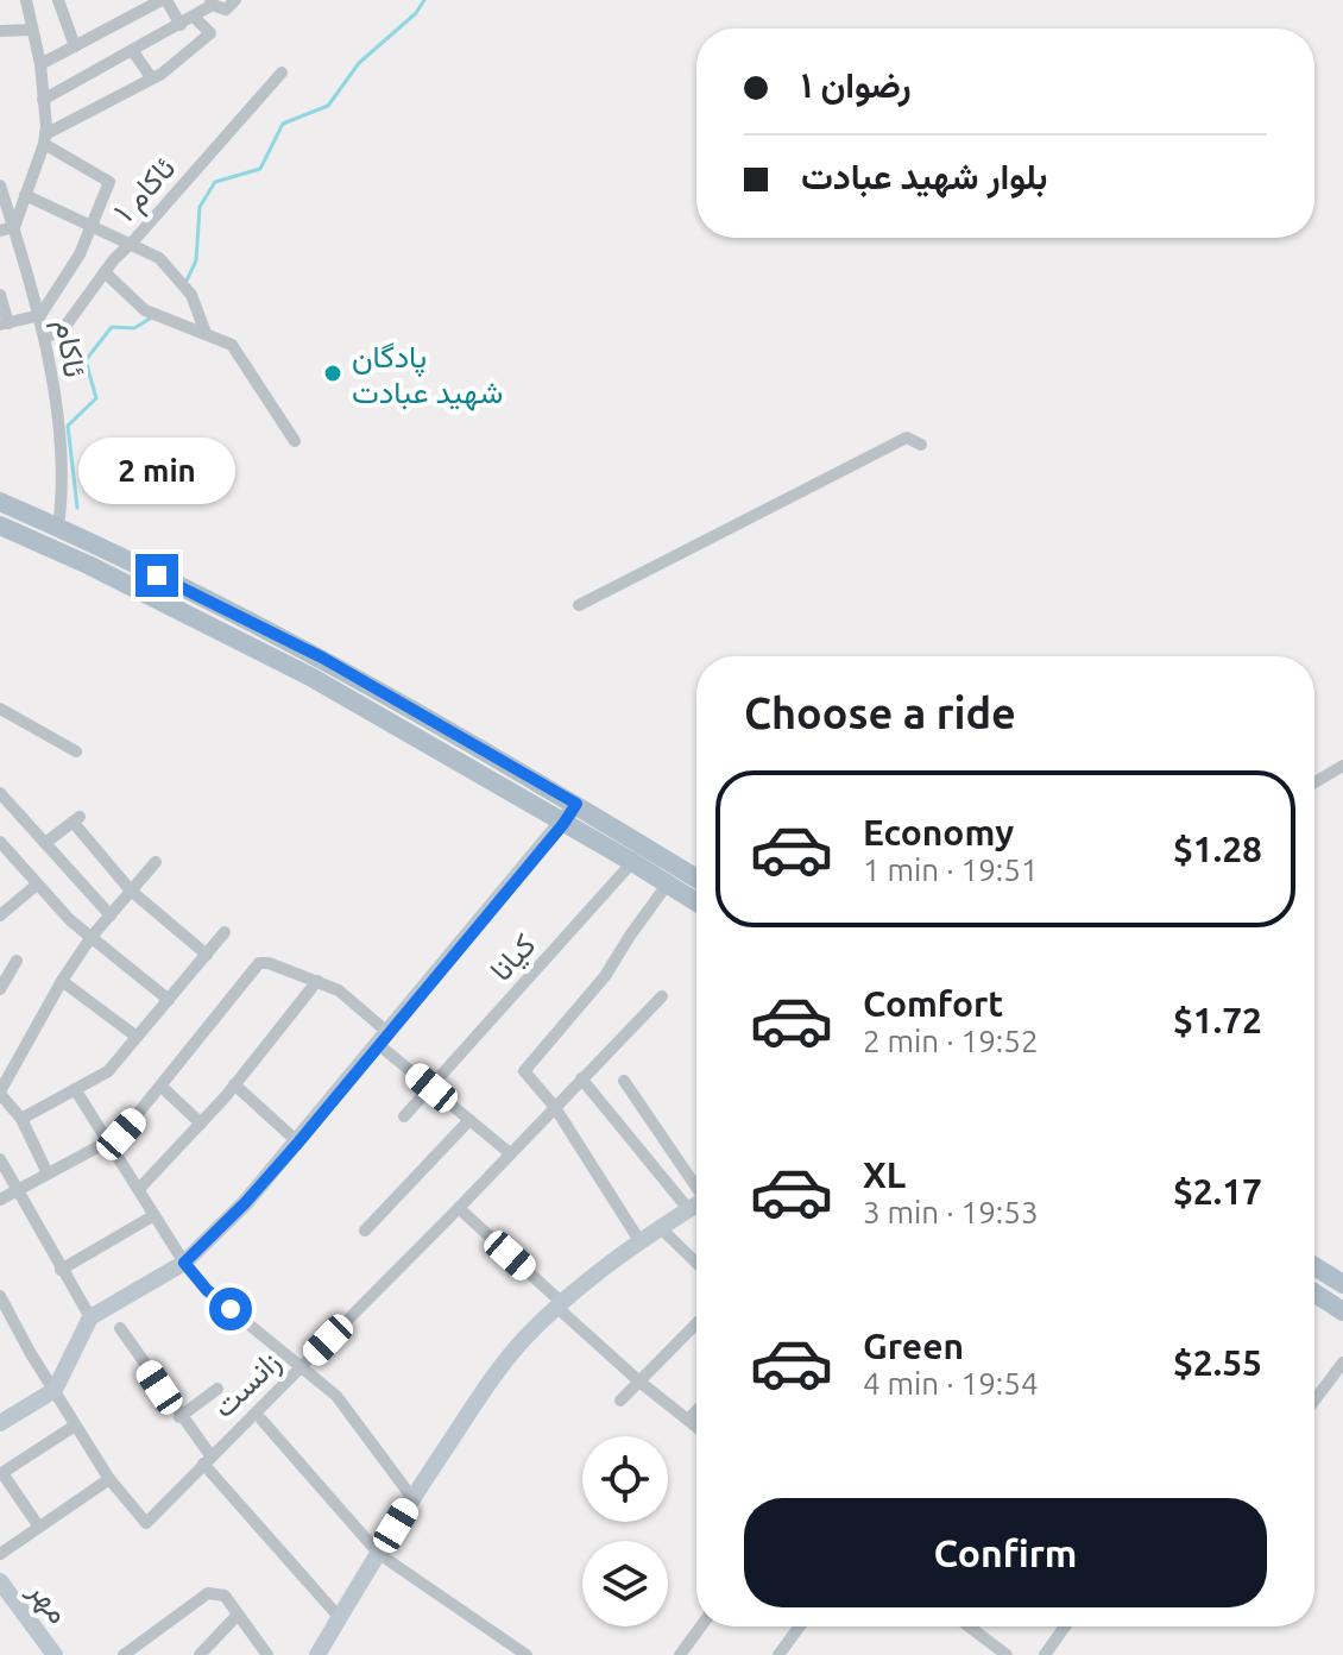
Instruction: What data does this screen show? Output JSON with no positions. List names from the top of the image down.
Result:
{
  "streets": {
    "street": [
      "ئاکام ۱",
      "ئاکام",
      "کیانا",
      "زانست",
      "مهر"
    ]
  },
  "crossings": [
    ["ئاکام ۱", "ئاکام"]
  ],
  "places": ["پادگان شهید عبادت"],
  "page": {
    "banner": ["رضوان ۱", "بلوار شهید عبادت"],
    "bubble": "2 min",
    "heading": "Choose a ride",
    "list": [
      {
        "name": "Economy",
        "note": "1 min · 19:51",
        "value": "$1.28"
      },
      {
        "name": "Comfort",
        "note": "2 min · 19:52",
        "value": "$1.72"
      },
      {
        "name": "XL",
        "note": "3 min · 19:53",
        "value": "$2.17"
      },
      {
        "name": "Green",
        "note": "4 min · 19:54",
        "value": "$2.55"
      }
    ],
    "buttons": "Confirm"
  }
}
